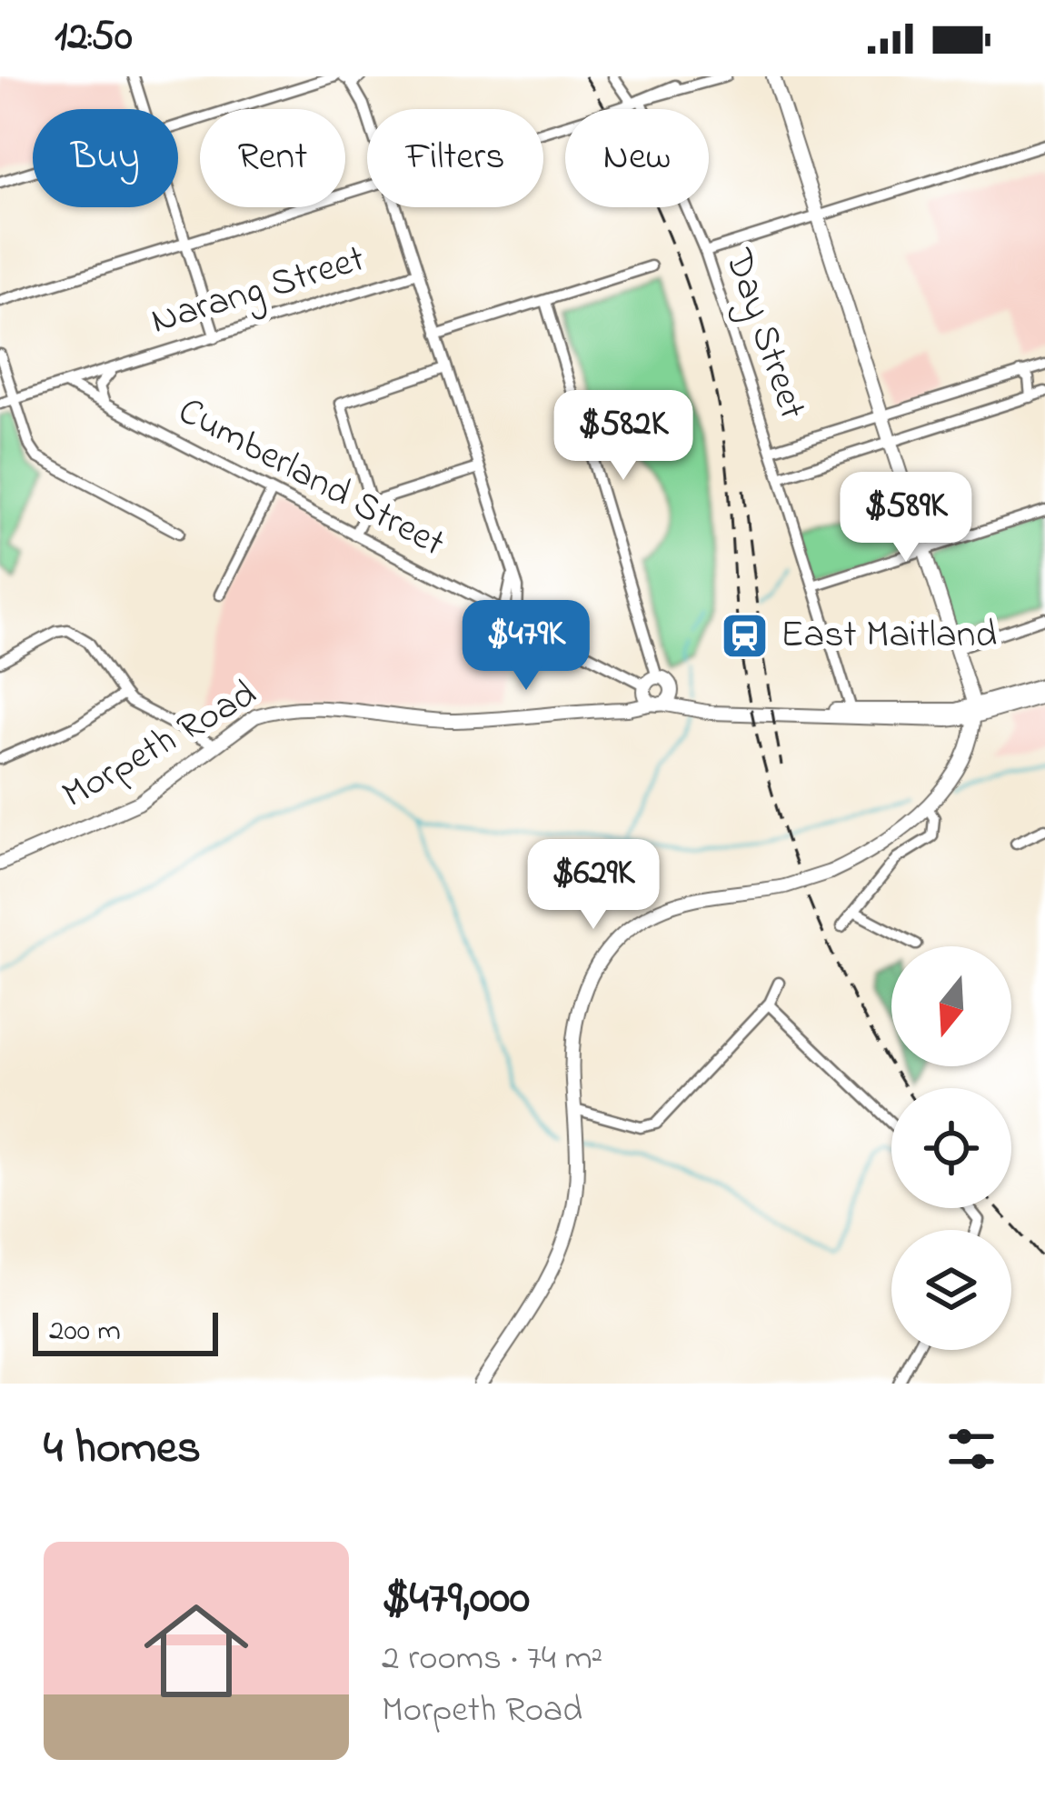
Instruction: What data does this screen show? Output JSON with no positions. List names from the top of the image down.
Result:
{
  "streets": {
    "main road": ["Morpeth Road"],
    "street": ["Narang Street", "Day Street", "Cumberland Street"]
  },
  "crossings": [
    ["Narang Street", "Cumberland Street"],
    ["Cumberland Street", "Morpeth Road"]
  ],
  "places": {
    "station": ["East Maitland"]
  },
  "scale_bar": "200 m",
  "north": "bottom",
  "page": {
    "status": "12:50",
    "chip": [
      "Buy",
      "Rent",
      "Filters",
      "New"
    ],
    "price": [
      "$582K",
      "$589K",
      "$479K",
      "$629K"
    ],
    "scale": "200 m",
    "heading": "4 homes",
    "list": [
      {
        "name": "$479,000",
        "note": "2 rooms · 74 m² · Morpeth Road"
      }
    ]
  }
}
